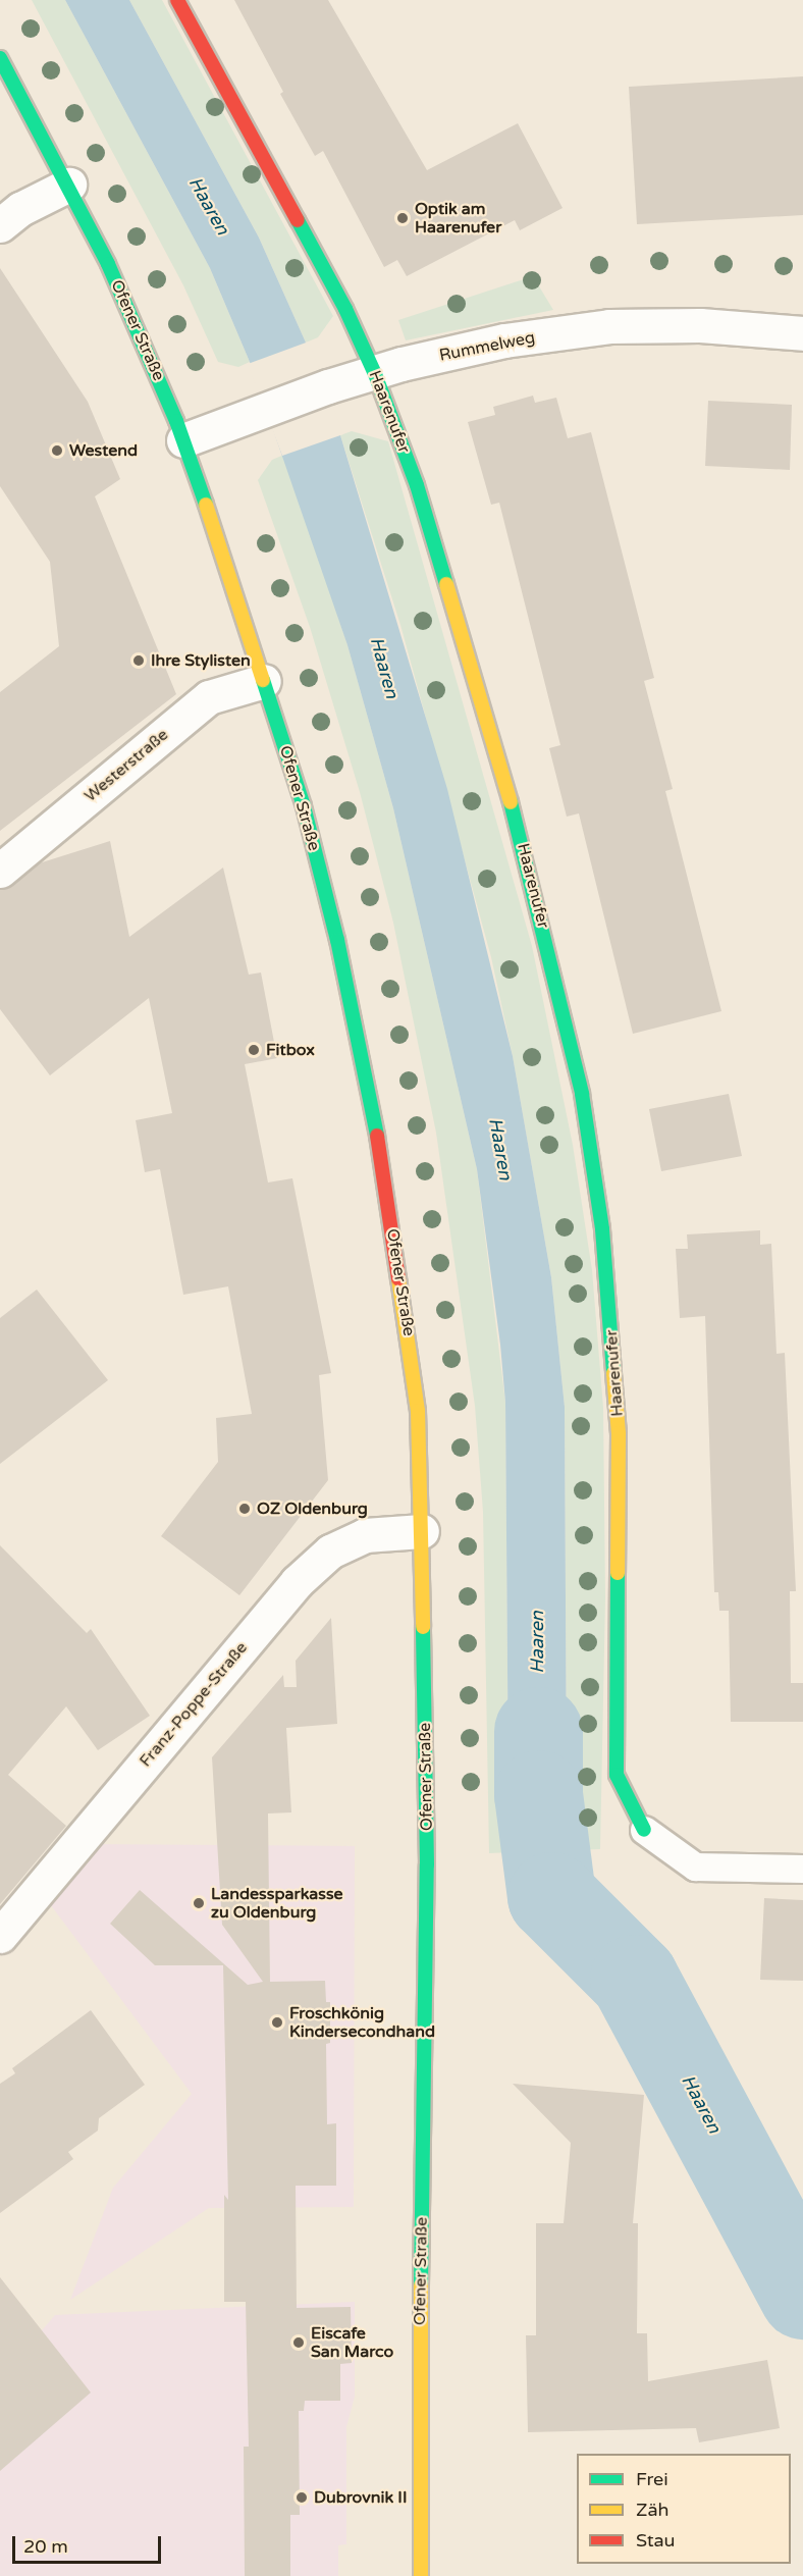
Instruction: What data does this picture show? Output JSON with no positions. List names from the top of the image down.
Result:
{
  "streets": {
    "main road": ["Ofener Straße", "Haarenufer"],
    "street": ["Rummelweg", "Westerstraße", "Franz-Poppe-Straße"]
  },
  "crossings": [
    ["Ofener Straße", "Rummelweg"],
    ["Ofener Straße", "Westerstraße"],
    ["Ofener Straße", "Franz-Poppe-Straße"],
    ["Rummelweg", "Haarenufer"]
  ],
  "water": ["Haaren"],
  "places": [
    "Optik am Haarenufer",
    "Westend",
    "Ihre Stylisten",
    "Fitbox",
    "OZ Oldenburg",
    "Landessparkasse zu Oldenburg",
    "Froschkönig Kindersecondhand",
    "Eiscafe San Marco",
    "Dubrovnik II"
  ],
  "legend": ["Frei", "Zäh", "Stau"],
  "scale_bar": "20 m"
}
